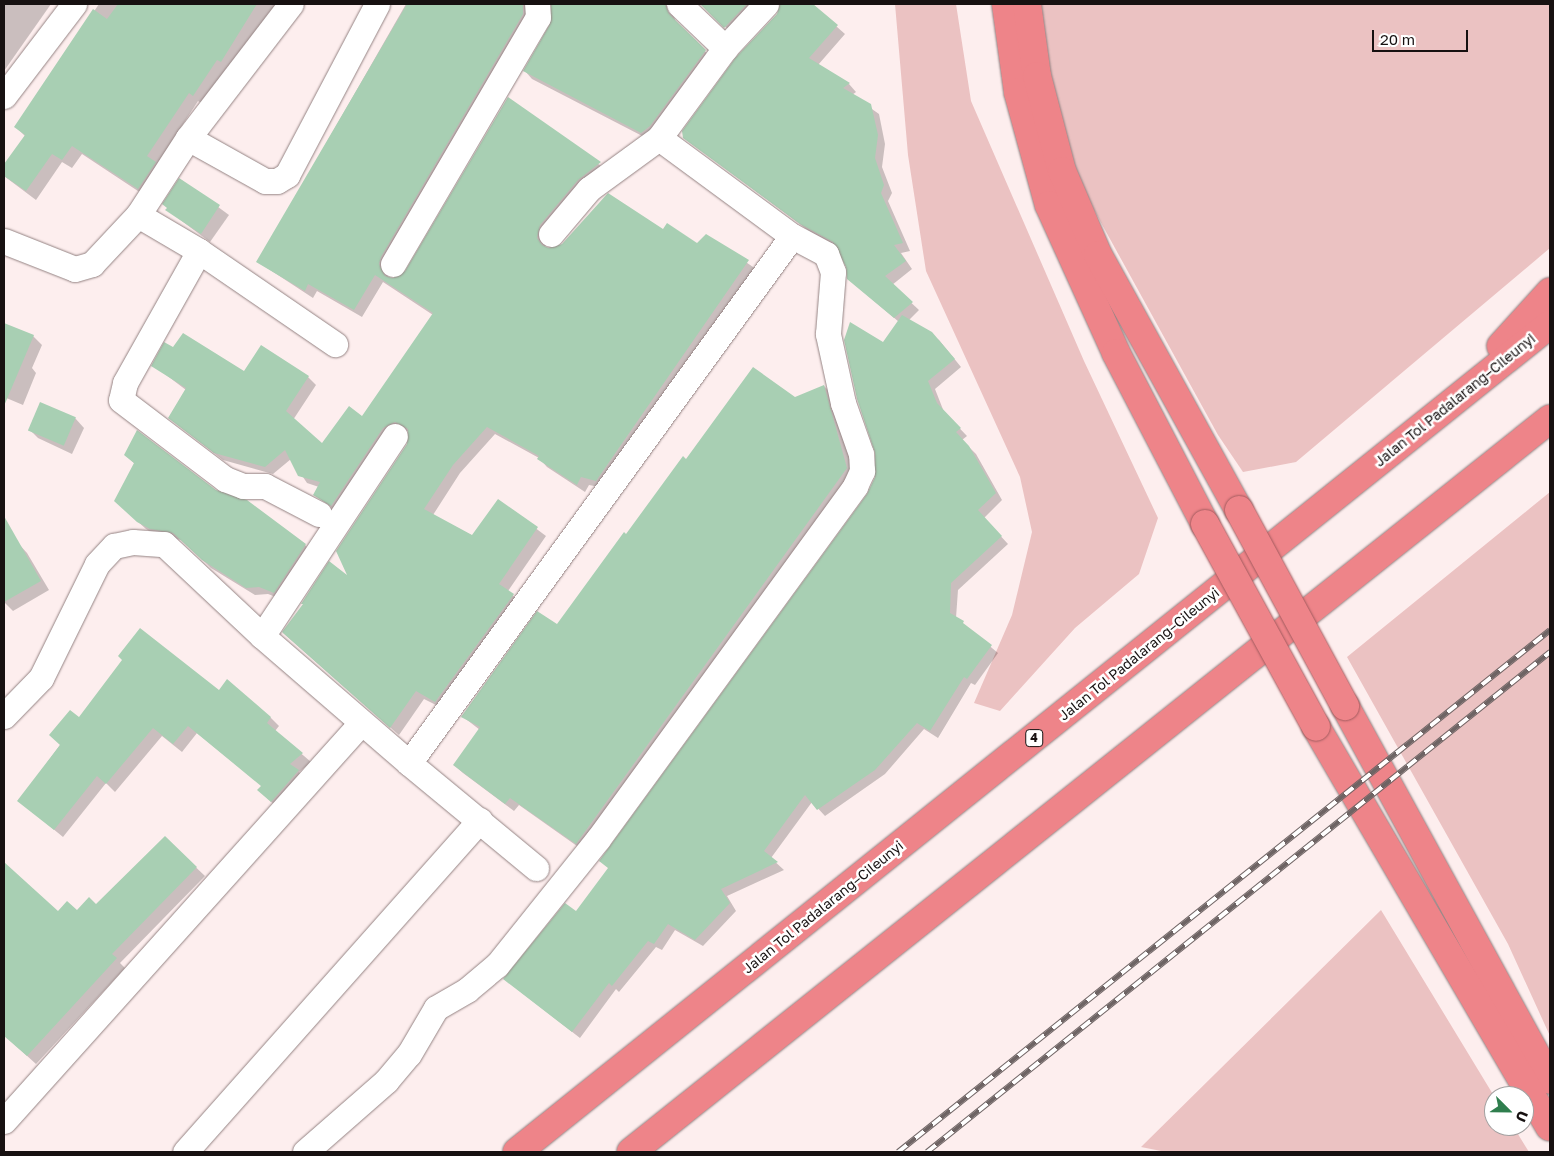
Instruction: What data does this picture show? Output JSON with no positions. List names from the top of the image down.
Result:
{
  "streets": {
    "highway": ["Jalan Tol Padalarang–Cileunyi", "4"]
  },
  "scale_bar": "20 m",
  "north": "bottom right"
}
